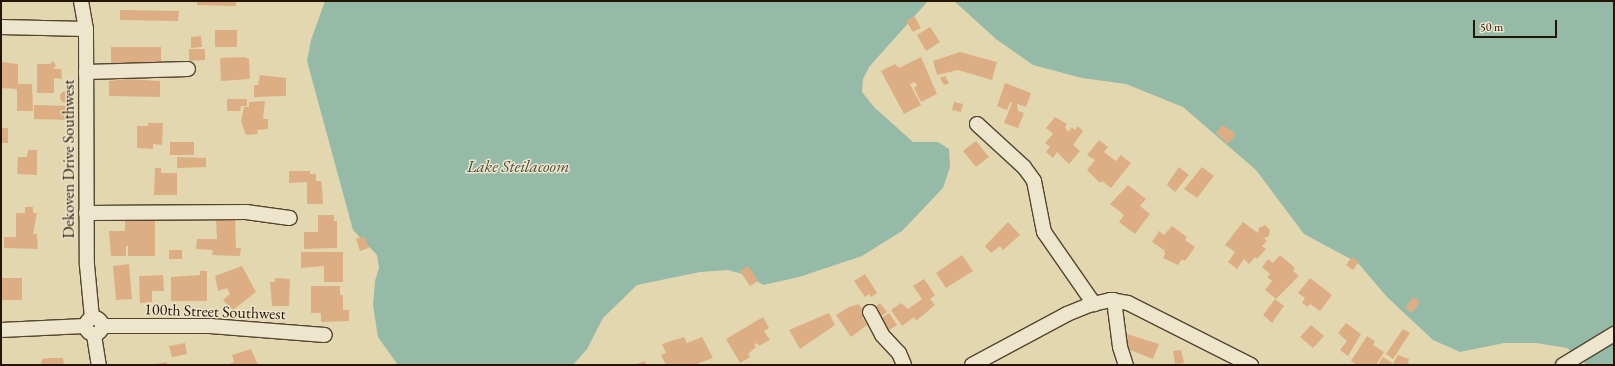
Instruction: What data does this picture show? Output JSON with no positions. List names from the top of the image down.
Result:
{
  "streets": {
    "street": ["Dekoven Drive Southwest", "100th Street Southwest"]
  },
  "crossings": [
    ["Dekoven Drive Southwest", "100th Street Southwest"]
  ],
  "water": ["Lake Steilacoom"],
  "scale_bar": "50 m"
}
